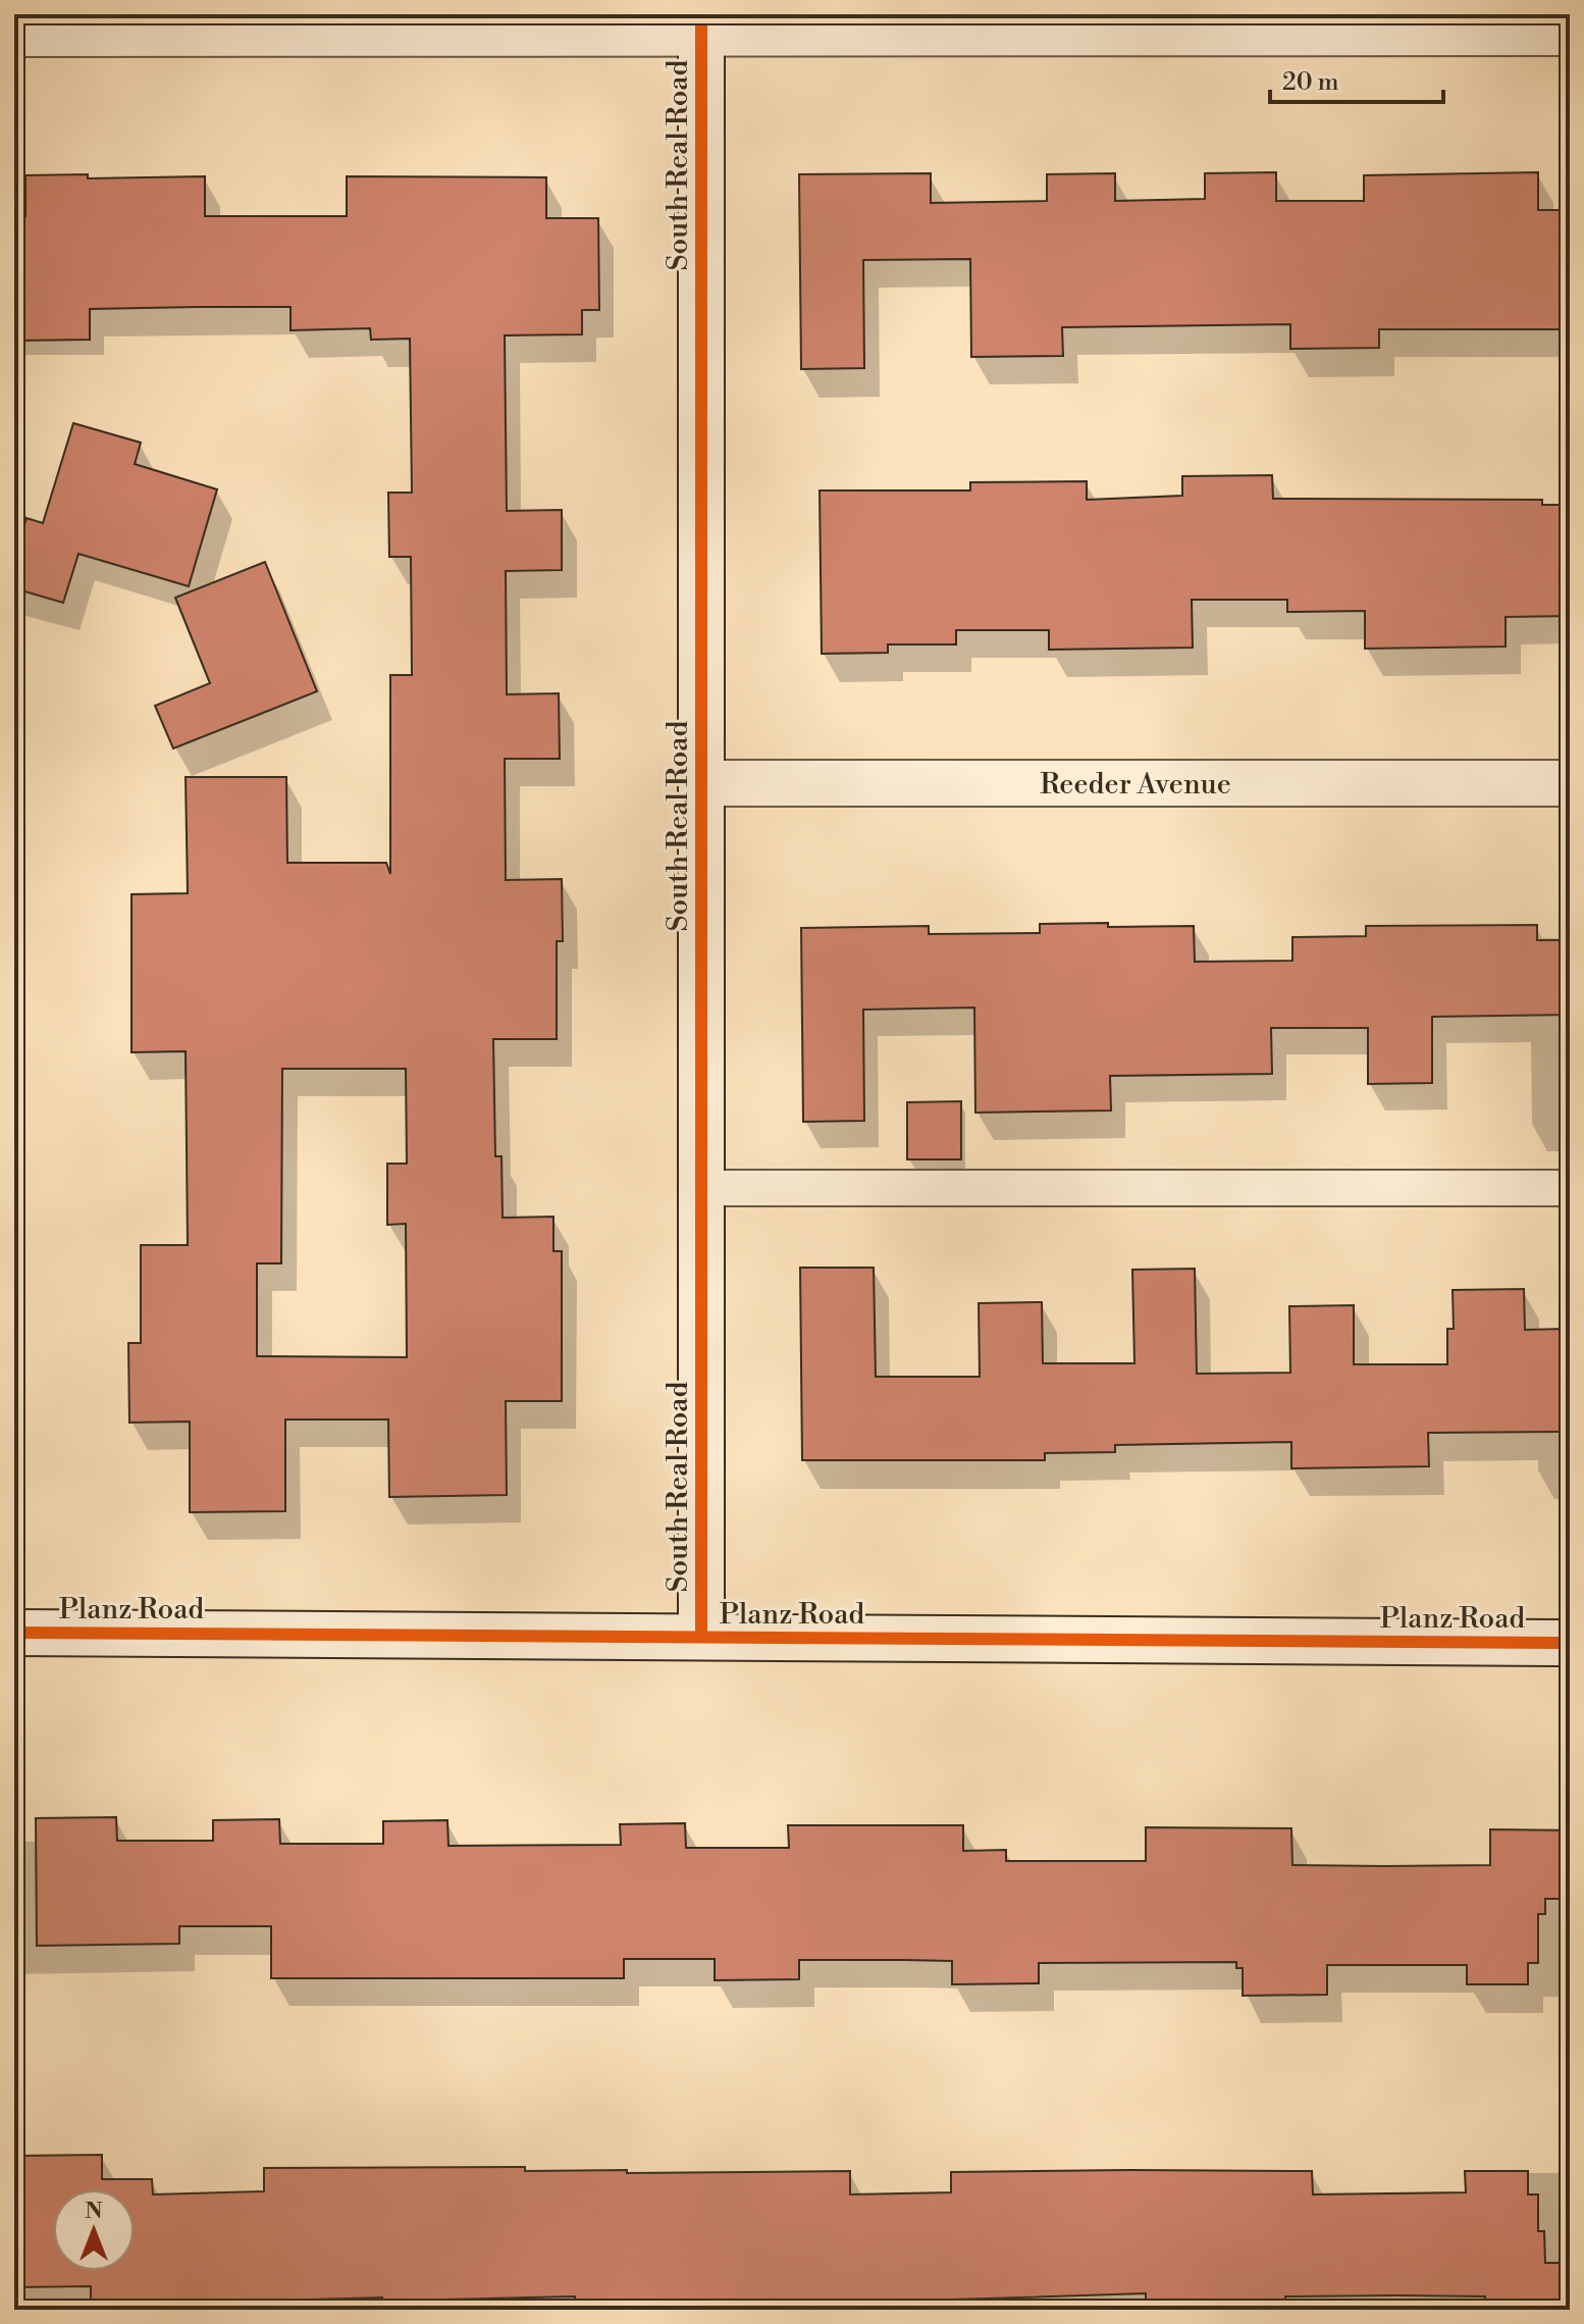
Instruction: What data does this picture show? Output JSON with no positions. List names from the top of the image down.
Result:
{
  "streets": {
    "street": ["South Real Road", "Reeder Avenue", "Planz Road"]
  },
  "crossings": [
    ["South Real Road", "Reeder Avenue"],
    ["South Real Road", "Planz Road"]
  ],
  "scale_bar": "20 m",
  "north": "top"
}
